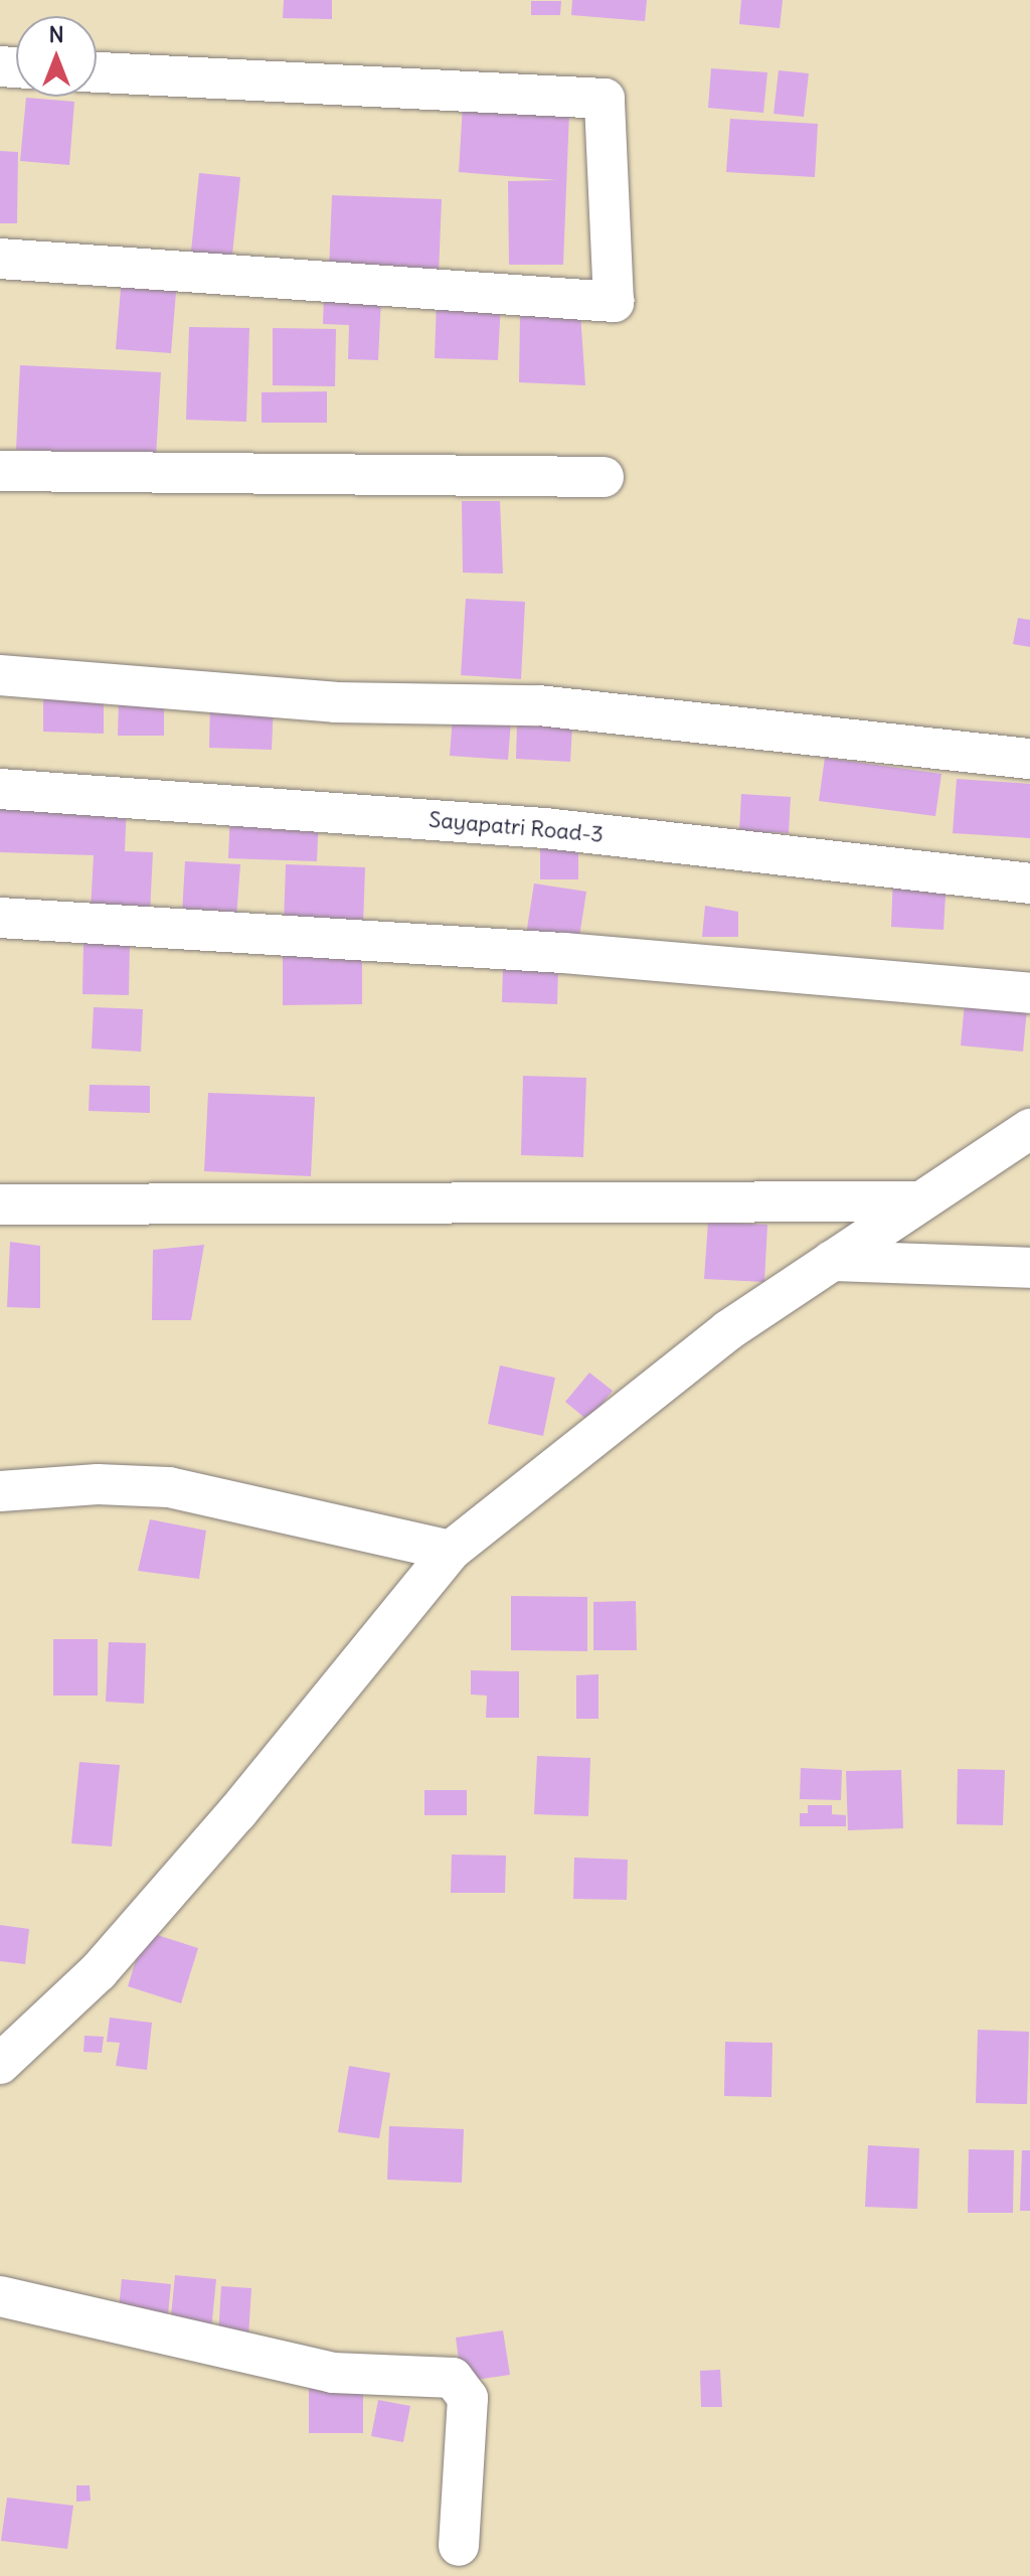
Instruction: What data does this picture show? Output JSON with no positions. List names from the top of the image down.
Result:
{
  "streets": {
    "street": ["Sayapatri Road-3"]
  },
  "north": "top"
}
